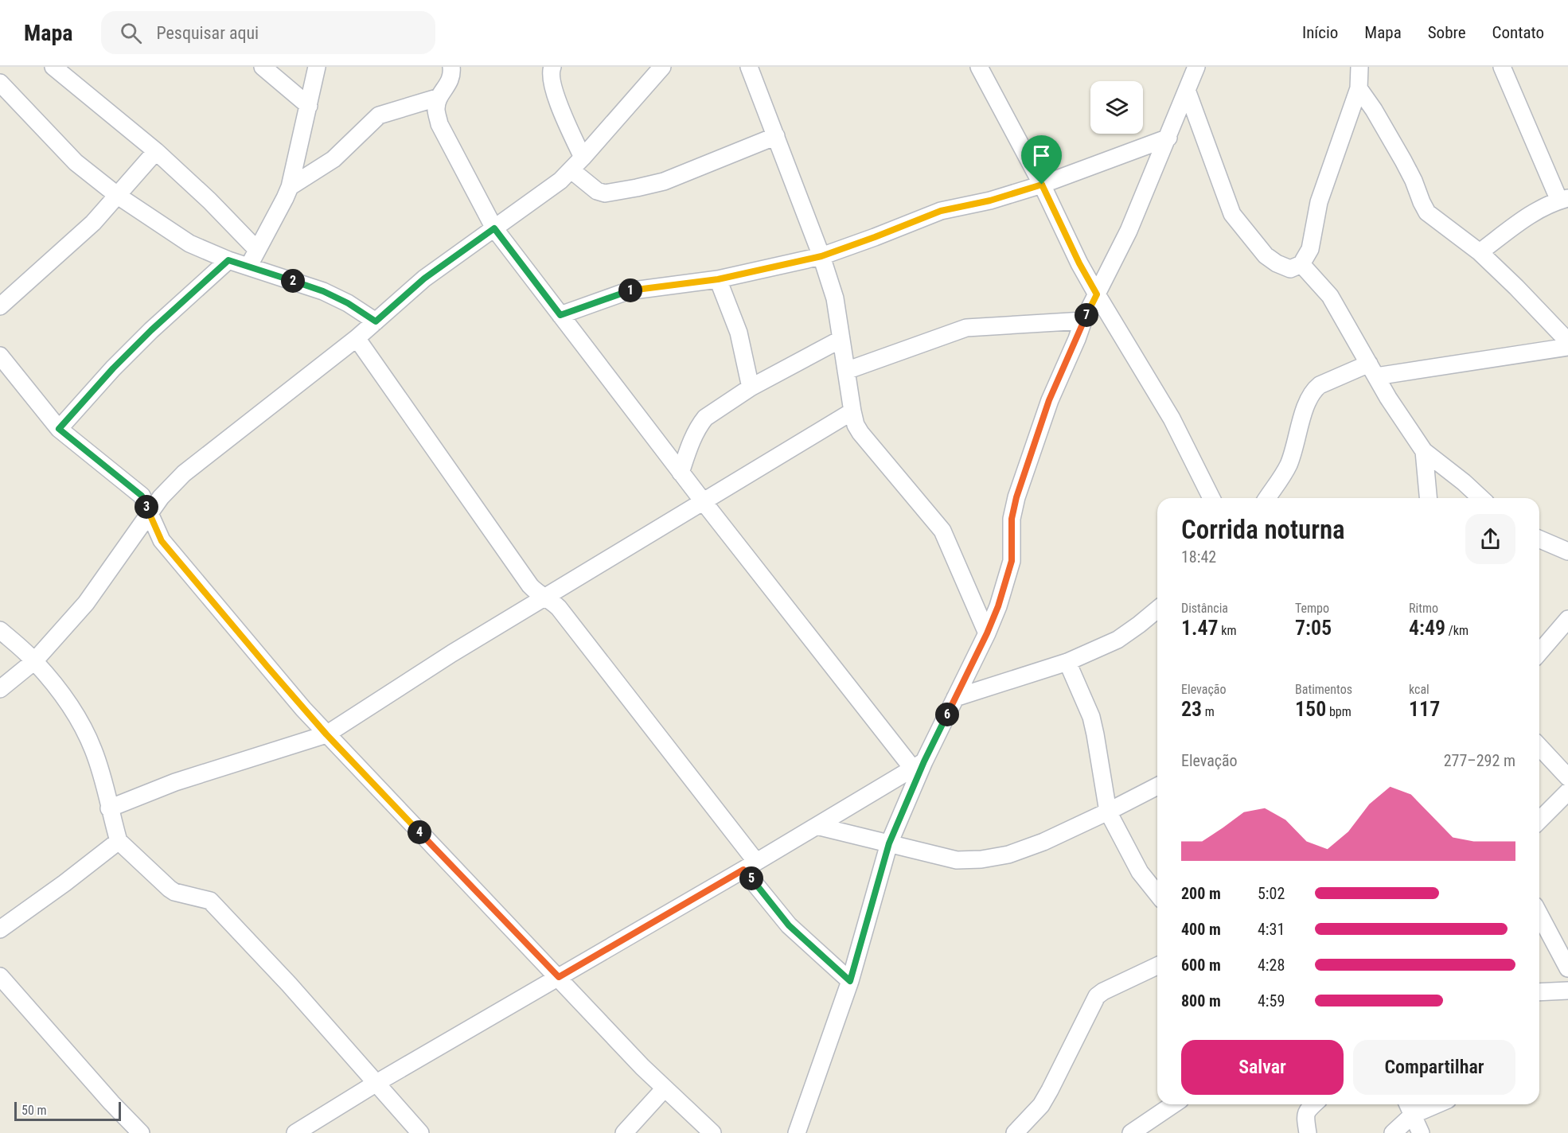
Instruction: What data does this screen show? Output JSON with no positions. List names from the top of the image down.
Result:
{
  "scale_bar": "50 m",
  "page": {
    "header": "Mapa",
    "search": "Pesquisar aqui",
    "nav": [
      "Início",
      "Mapa",
      "Sobre",
      "Contato"
    ],
    "pins": [
      "2",
      "1",
      "7",
      "3",
      "6",
      "4",
      "5"
    ],
    "heading": ["Corrida noturna", "18:42"],
    "stats": [
      ["Distância", "1.47 km"],
      ["Tempo", "7:05"],
      ["Ritmo", "4:49 /km"],
      ["Elevação", "23 m"],
      ["Batimentos", "150 bpm"],
      ["kcal", "117"]
    ],
    "chart": ["Elevação", "277–292 m"],
    "list": [
      {
        "name": "200 m",
        "note": "5:02"
      },
      {
        "name": "400 m",
        "note": "4:31"
      },
      {
        "name": "600 m",
        "note": "4:28"
      },
      {
        "name": "800 m",
        "note": "4:59"
      }
    ],
    "buttons": ["Salvar", "Compartilhar"],
    "scale": "50 m"
  }
}
